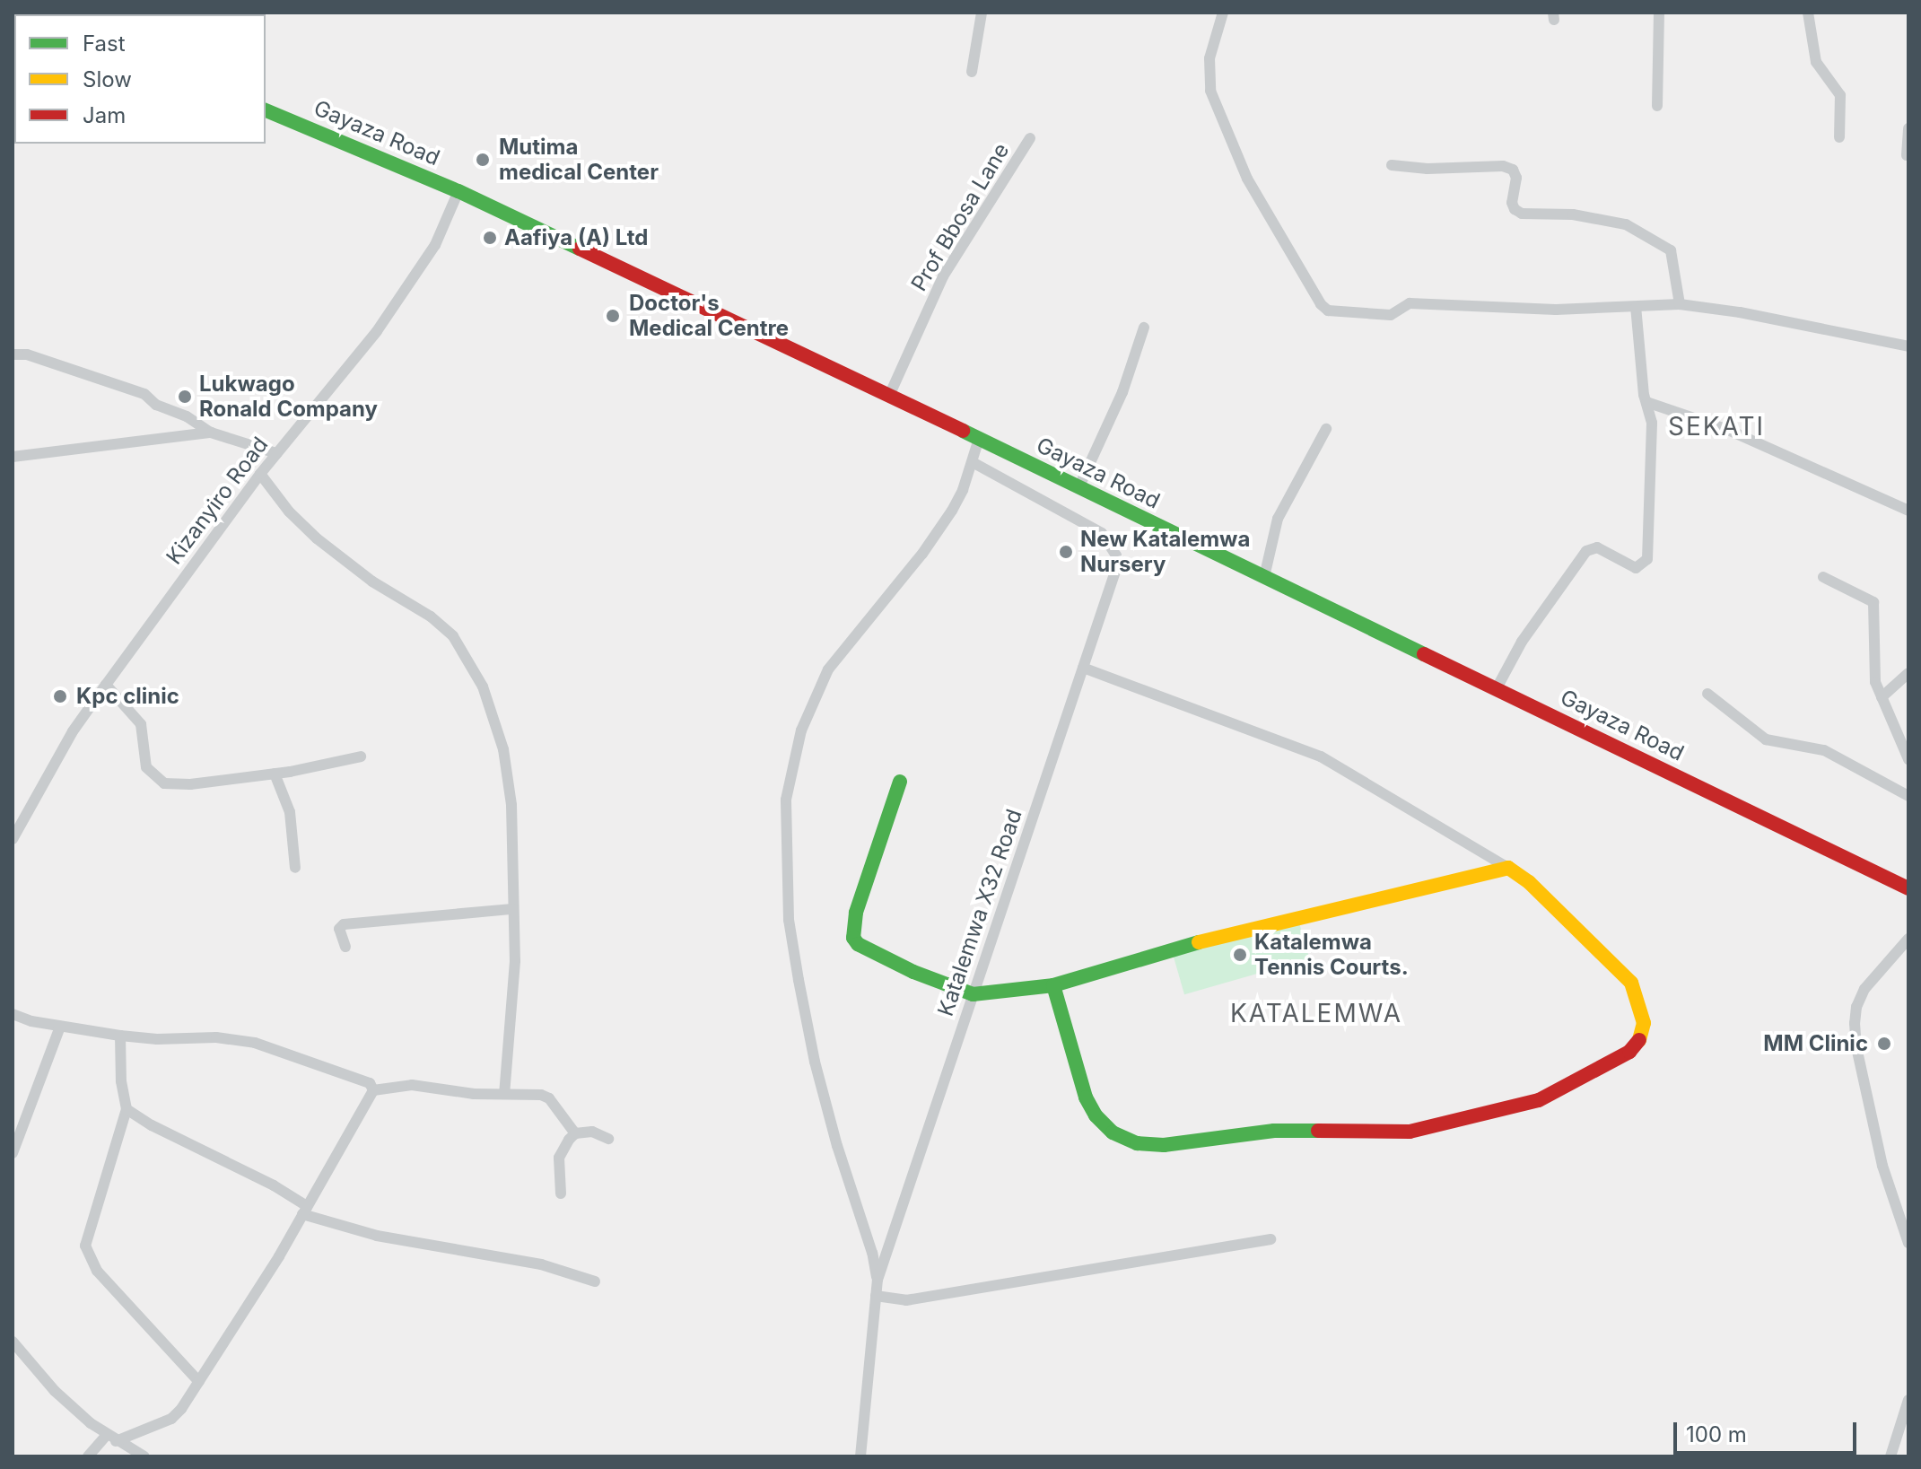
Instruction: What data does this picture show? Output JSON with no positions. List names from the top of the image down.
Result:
{
  "streets": {
    "main road": ["Gayaza Road"],
    "street": ["Prof Bbosa Lane", "Kizanyiro Road", "Katalemwa X32 Road"]
  },
  "crossings": [
    ["Gayaza Road", "Prof Bbosa Lane"],
    ["Gayaza Road", "Kizanyiro Road"]
  ],
  "districts": ["SEKATI", "KATALEMWA"],
  "places": [
    "Mutima medical Center",
    "Aafiya (A) Ltd",
    "Doctor's Medical Centre",
    "Lukwago Ronald Company",
    "New Katalemwa Nursery",
    "Kpc clinic",
    "Katalemwa Tennis Courts.",
    "MM Clinic"
  ],
  "legend": ["Fast", "Slow", "Jam"],
  "scale_bar": "100 m"
}
